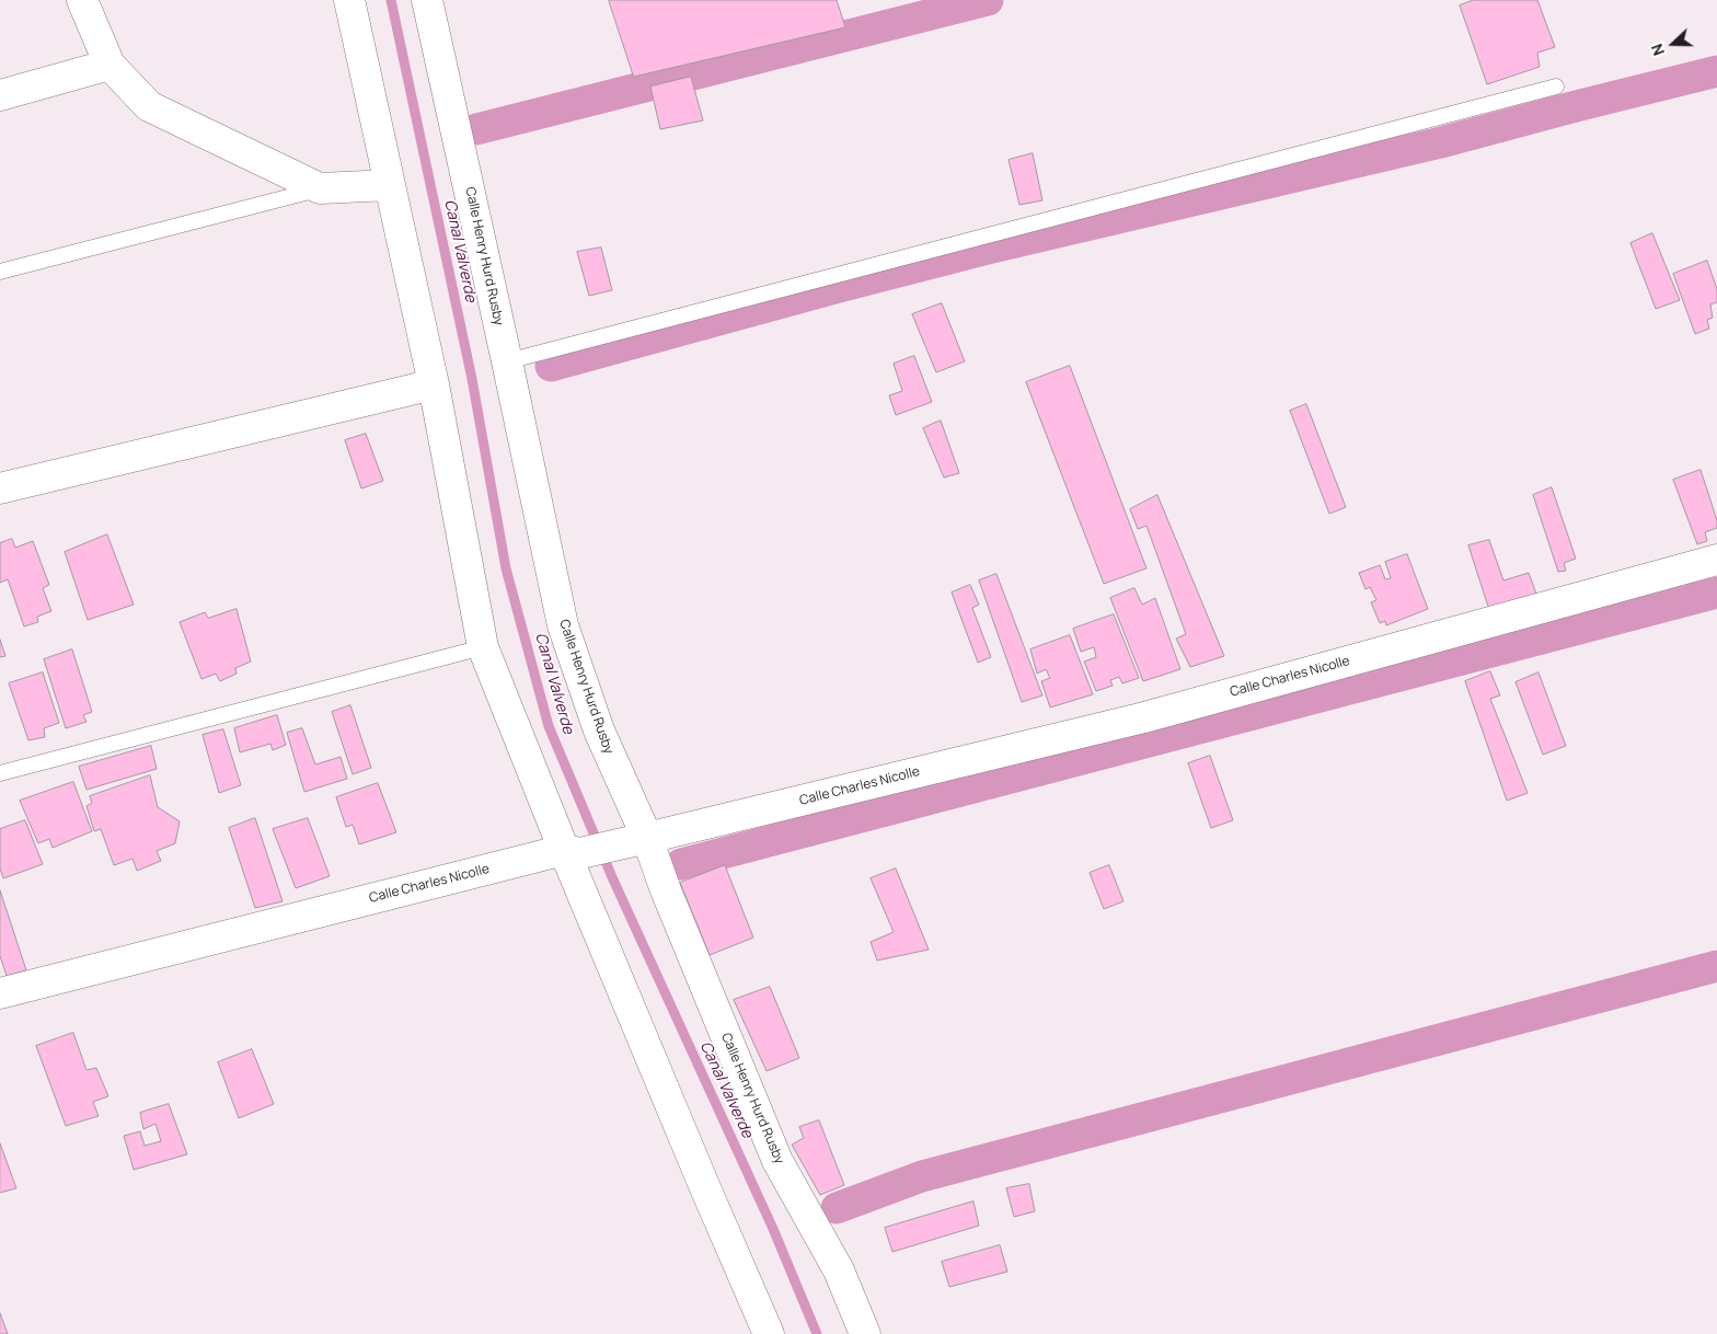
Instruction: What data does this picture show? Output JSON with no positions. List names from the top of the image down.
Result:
{
  "streets": {
    "street": ["Calle Henry Hurd Rusby", "Calle Charles Nicolle"]
  },
  "crossings": [
    ["Calle Henry Hurd Rusby", "Calle Charles Nicolle"]
  ],
  "water": ["Canal Valverde"],
  "north": "left"
}
